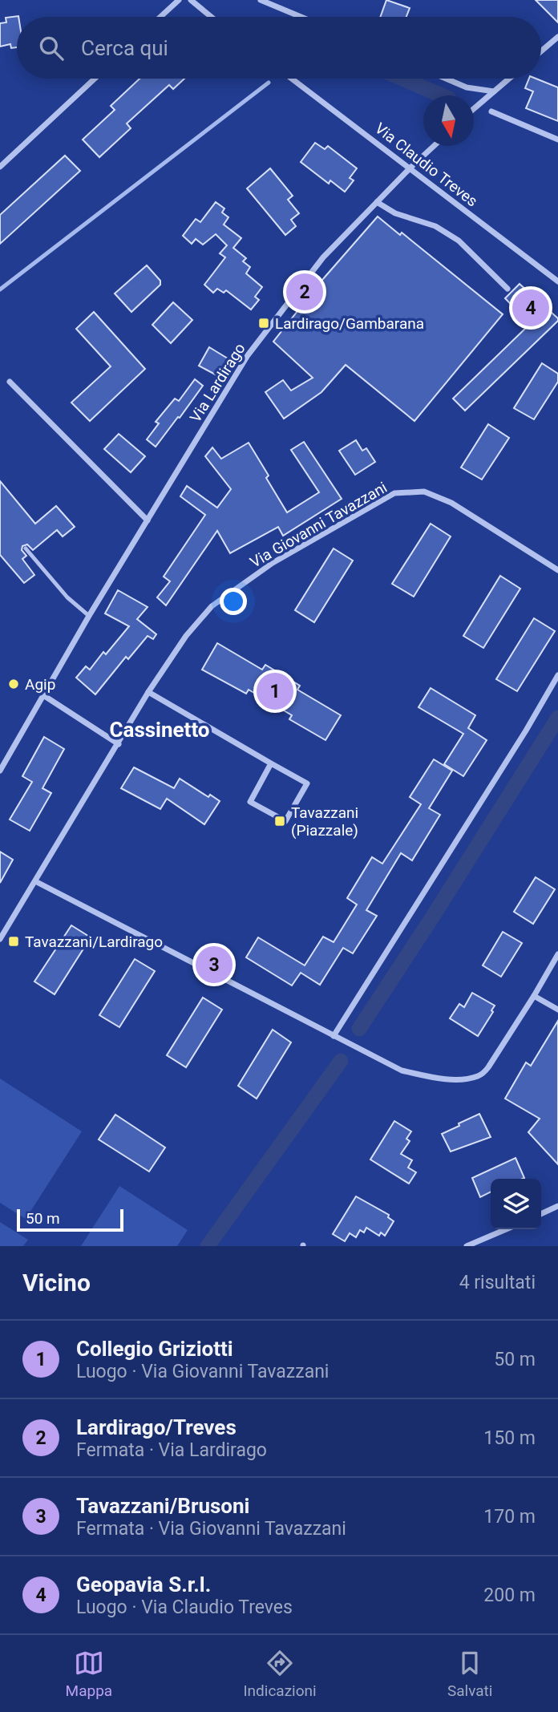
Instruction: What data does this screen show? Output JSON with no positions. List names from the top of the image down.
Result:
{
  "streets": {
    "street": ["Via Claudio Treves", "Via Lardirago", "Via Giovanni Tavazzani"]
  },
  "crossings": [
    ["Via Claudio Treves", "Via Lardirago"]
  ],
  "districts": ["Cassinetto"],
  "places": {
    "transit": ["Lardirago/Gambarana", "Tavazzani (Piazzale)", "Tavazzani/Lardirago"],
    "other": ["Agip"]
  },
  "scale_bar": "50 m",
  "north": "bottom",
  "page": {
    "search": "Cerca qui",
    "pins": [
      "2",
      "4",
      "1",
      "3"
    ],
    "scale": "50 m",
    "heading": ["Vicino", "4 risultati"],
    "list": [
      {
        "mark": "1",
        "name": "Collegio Griziotti",
        "note": "Luogo · Via Giovanni Tavazzani",
        "value": "50 m"
      },
      {
        "mark": "2",
        "name": "Lardirago/Treves",
        "note": "Fermata · Via Lardirago",
        "value": "150 m"
      },
      {
        "mark": "3",
        "name": "Tavazzani/Brusoni",
        "note": "Fermata · Via Giovanni Tavazzani",
        "value": "170 m"
      },
      {
        "mark": "4",
        "name": "Geopavia S.r.l.",
        "note": "Luogo · Via Claudio Treves",
        "value": "200 m"
      }
    ],
    "nav": ["Mappa", "Indicazioni", "Salvati"]
  }
}
